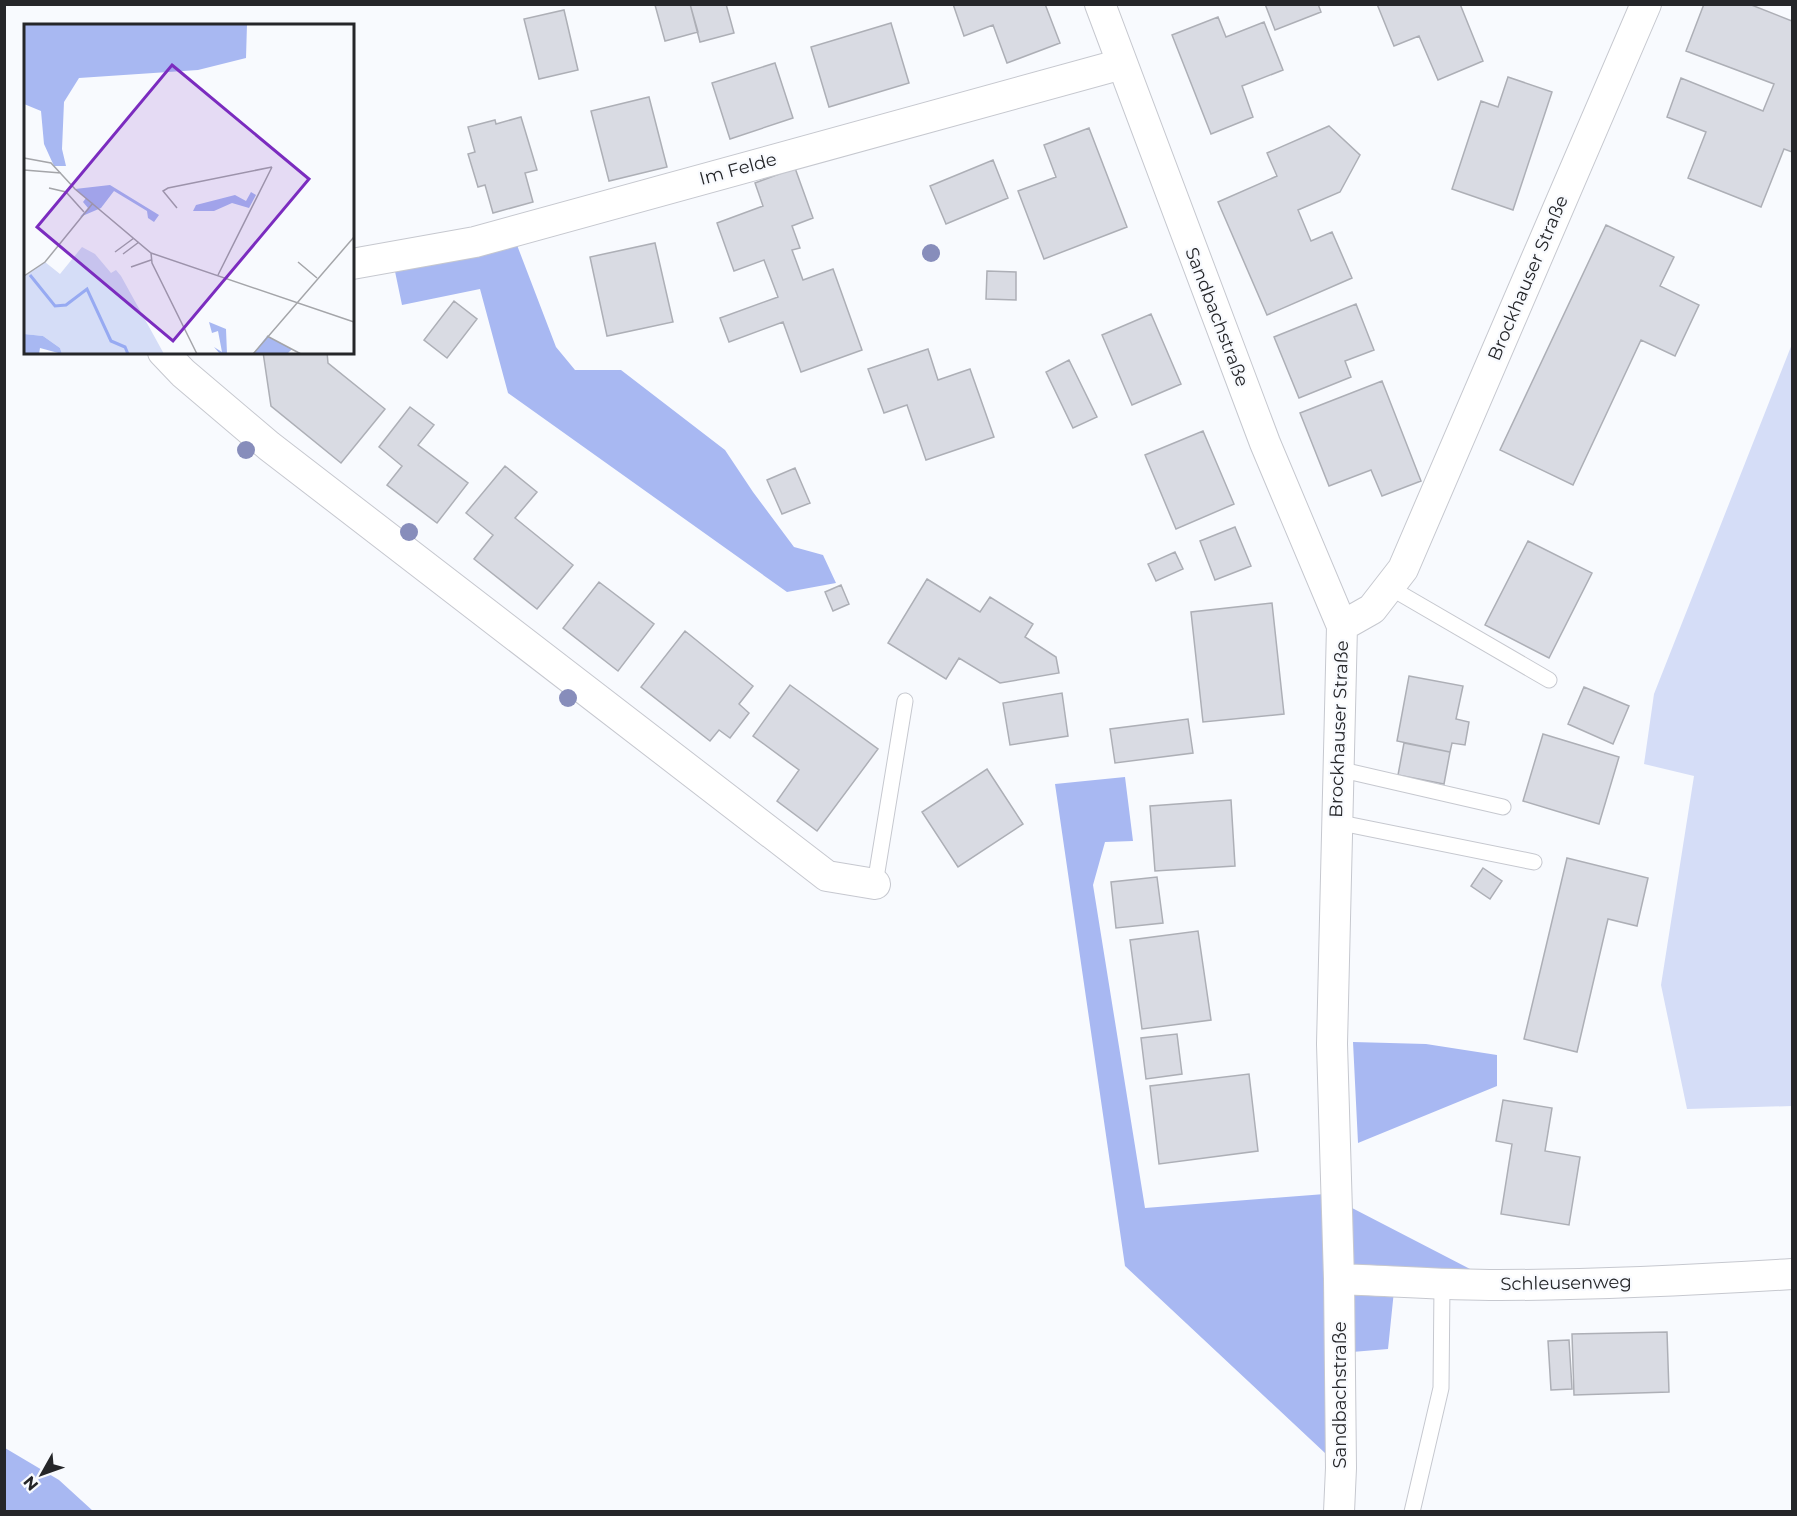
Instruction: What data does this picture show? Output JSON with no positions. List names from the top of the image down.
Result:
{
  "streets": {
    "street": [
      "Im Felde",
      "Brockhauser Straße",
      "Sandbachstraße",
      "Schleusenweg"
    ]
  },
  "crossings": [
    ["Im Felde", "Sandbachstraße"],
    ["Brockhauser Straße", "Sandbachstraße"],
    ["Brockhauser Straße", "Schleusenweg"],
    ["Sandbachstraße", "Schleusenweg"]
  ],
  "north": "bottom left"
}
